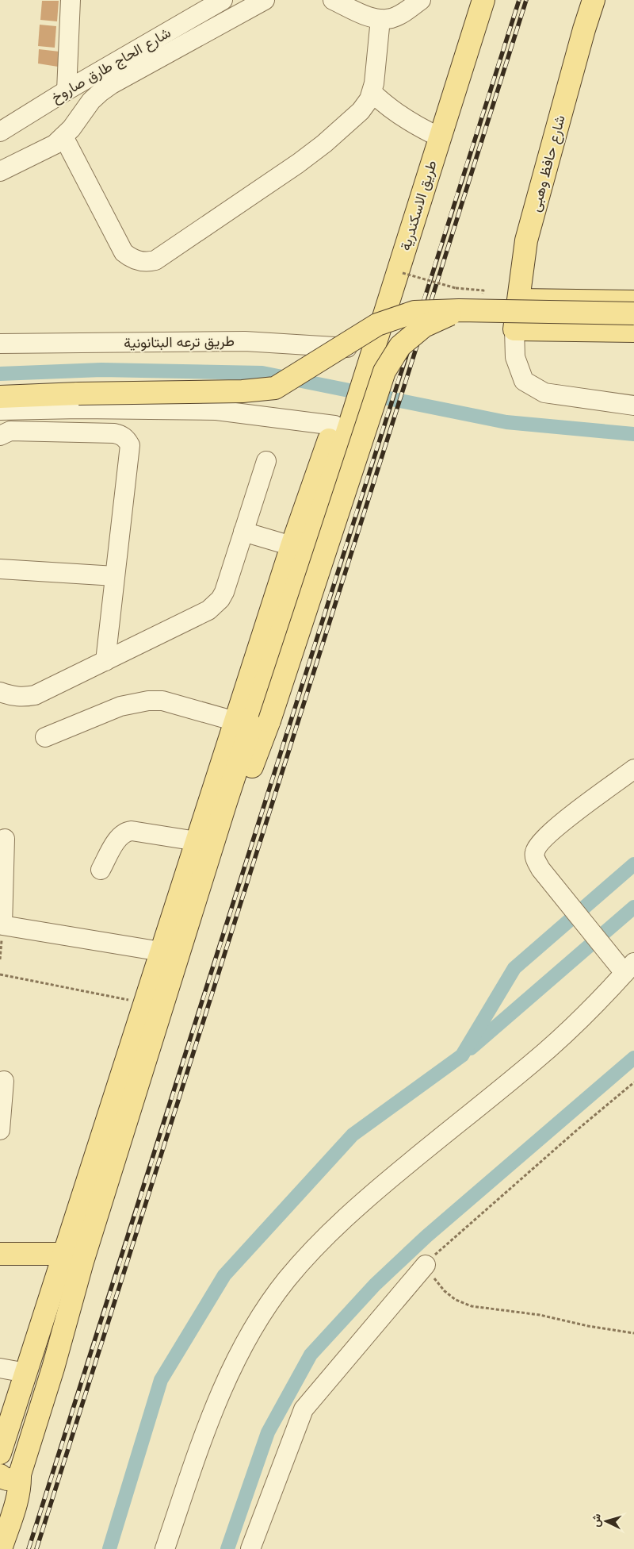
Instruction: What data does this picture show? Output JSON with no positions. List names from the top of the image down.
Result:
{
  "streets": {
    "main road": ["شارع حافظ وهبى", "طريق الاسكندرية"],
    "street": ["شارع الحاج طارق صاروخ", "طريق ترعه البتانونية"]
  },
  "crossings": [
    ["طريق الاسكندرية", "طريق ترعه البتانونية"]
  ],
  "north": "left"
}
